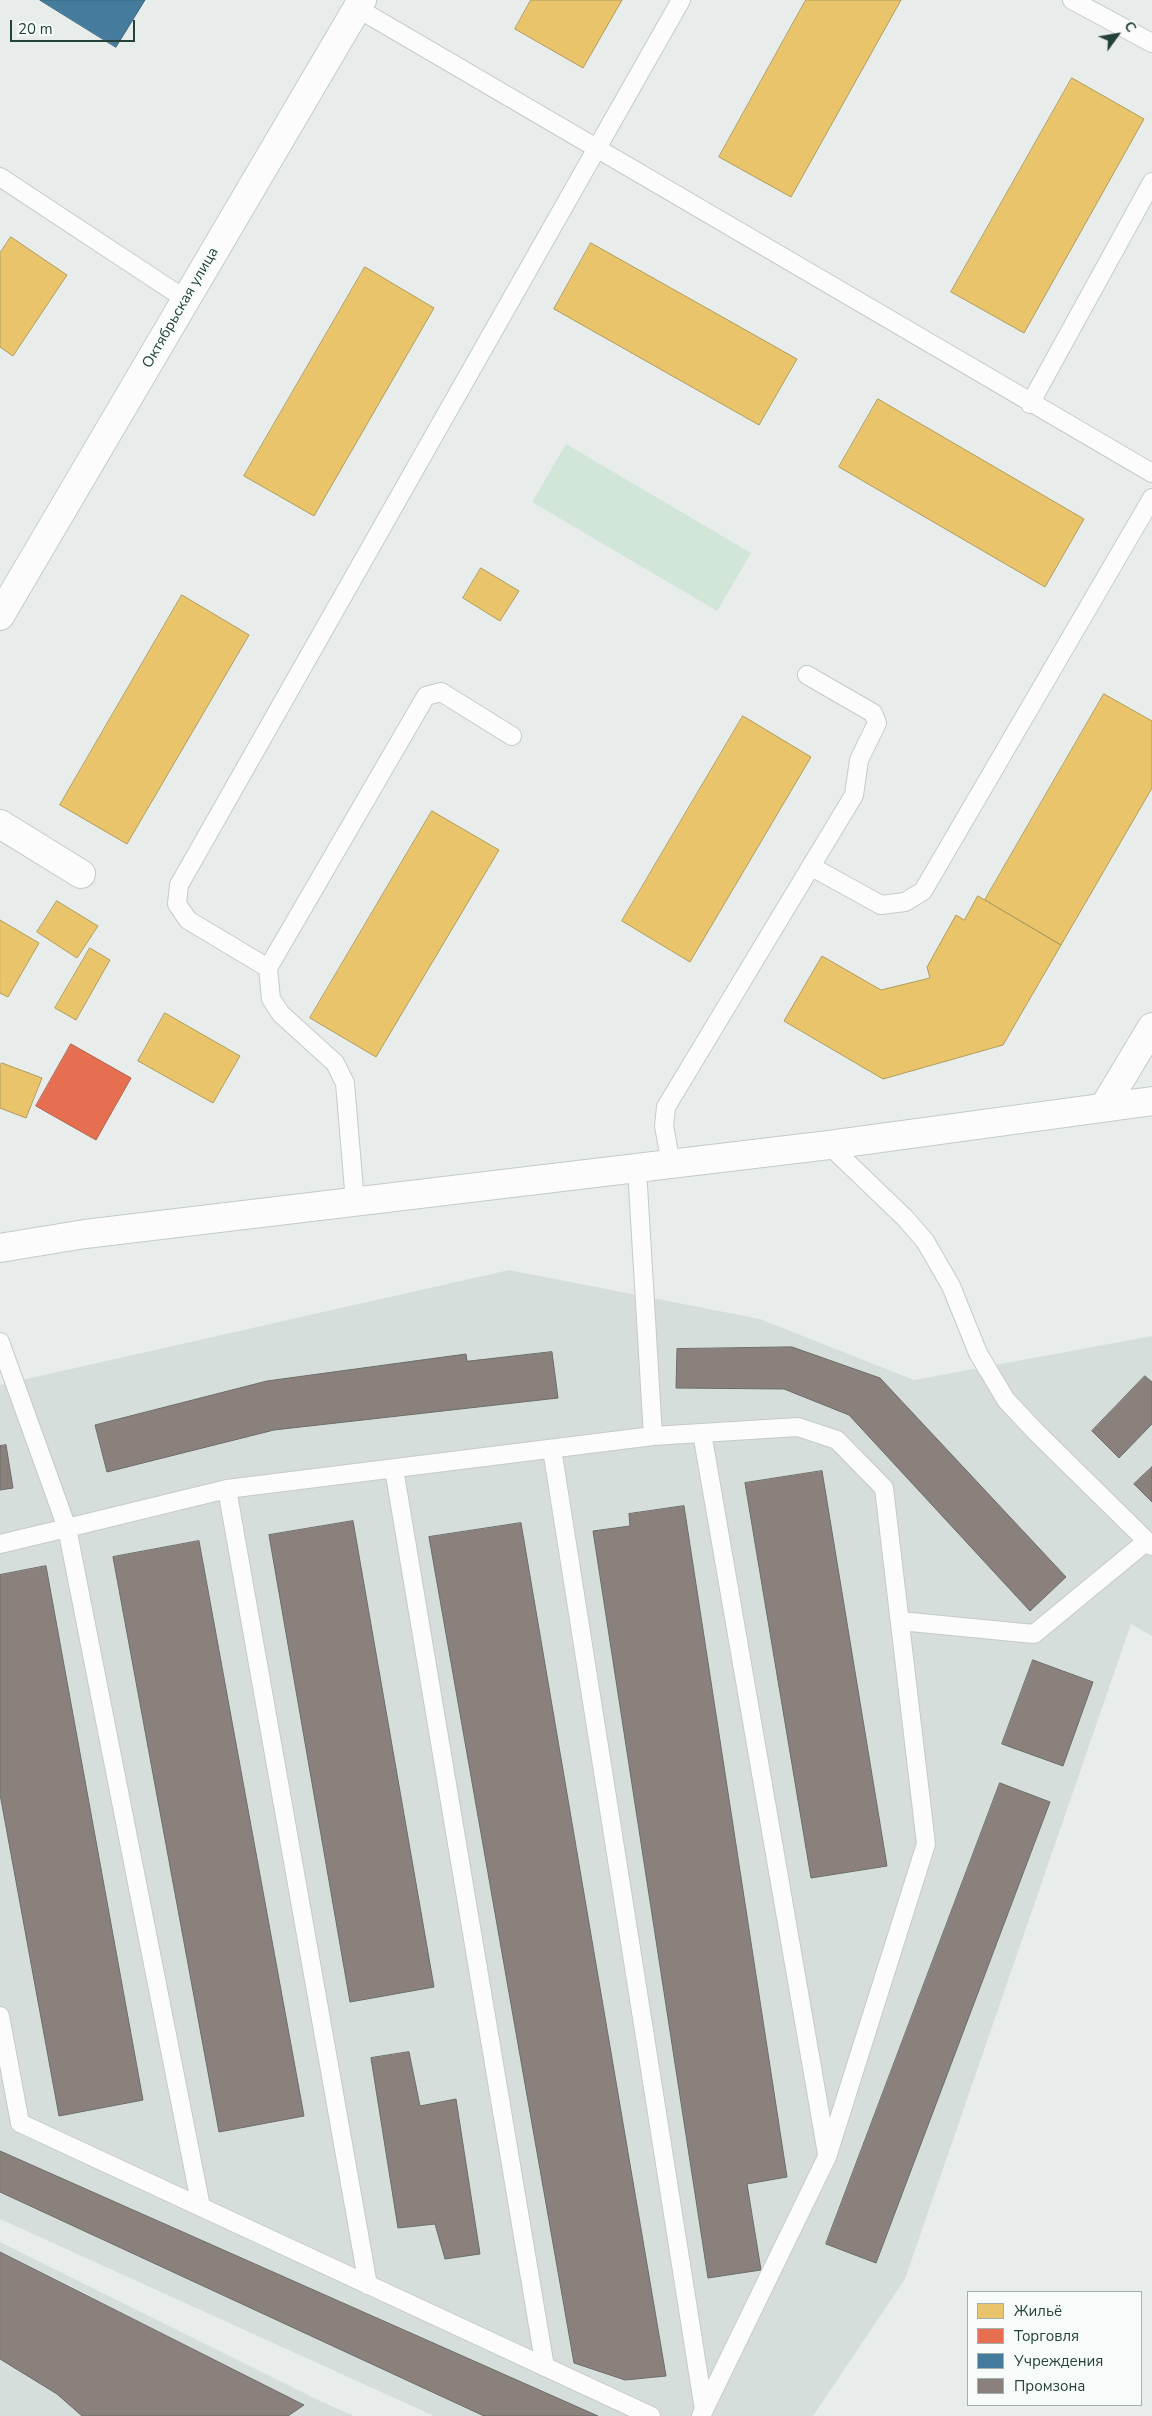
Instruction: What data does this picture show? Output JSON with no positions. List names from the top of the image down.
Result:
{
  "streets": {
    "main road": ["Октябрьская улица"]
  },
  "legend": [
    "Жильё",
    "Торговля",
    "Учреждения",
    "Промзона"
  ],
  "scale_bar": "20 m",
  "north": "top right"
}
